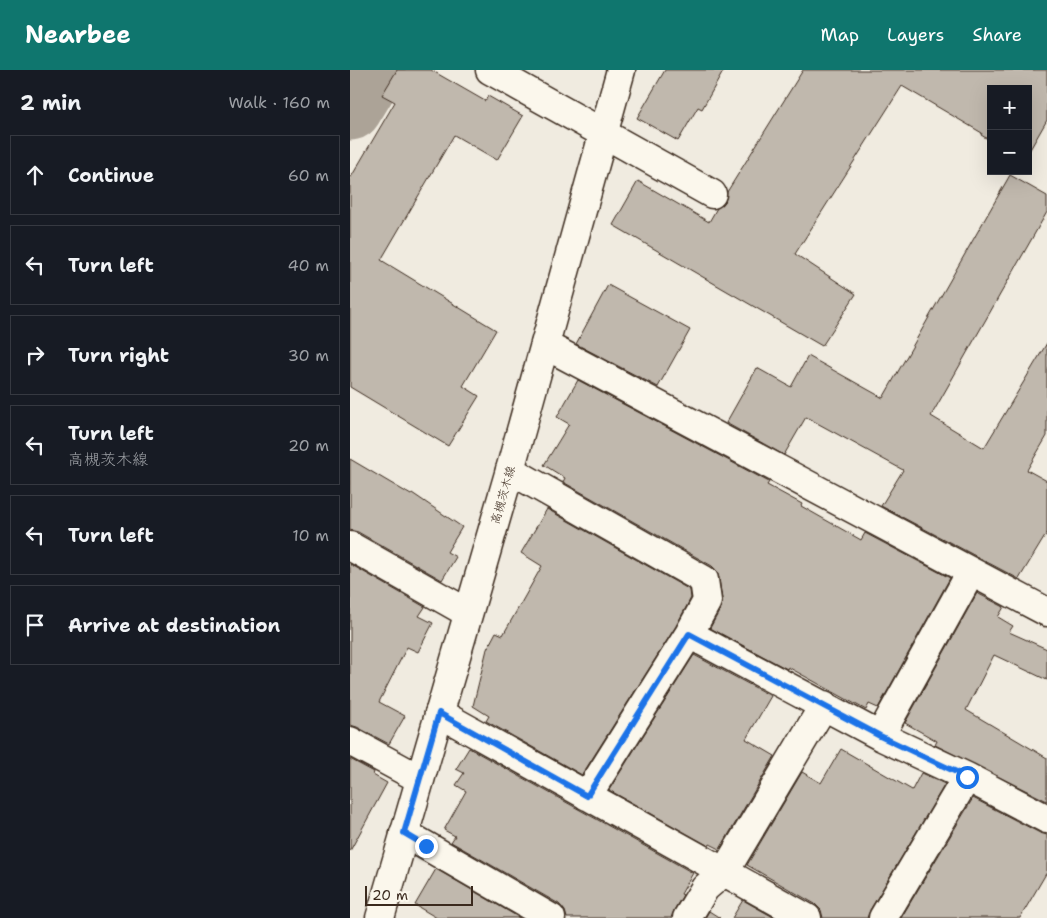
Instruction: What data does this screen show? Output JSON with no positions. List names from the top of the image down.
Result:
{
  "streets": {
    "street": ["高槻茨木線"]
  },
  "scale_bar": "20 m",
  "page": {
    "header": "Nearbee",
    "nav": ["Map", "Layers", "Share"],
    "heading": ["2 min", "Walk · 160 m"],
    "map_buttons": ["+", "−"],
    "list": [
      ["Continue", "60 m"],
      ["Turn left", "40 m"],
      ["Turn right", "30 m"],
      ["Turn left", "高槻茨木線", "20 m"],
      ["Turn left", "10 m"],
      "Arrive at destination"
    ],
    "scale": "20 m"
  }
}
